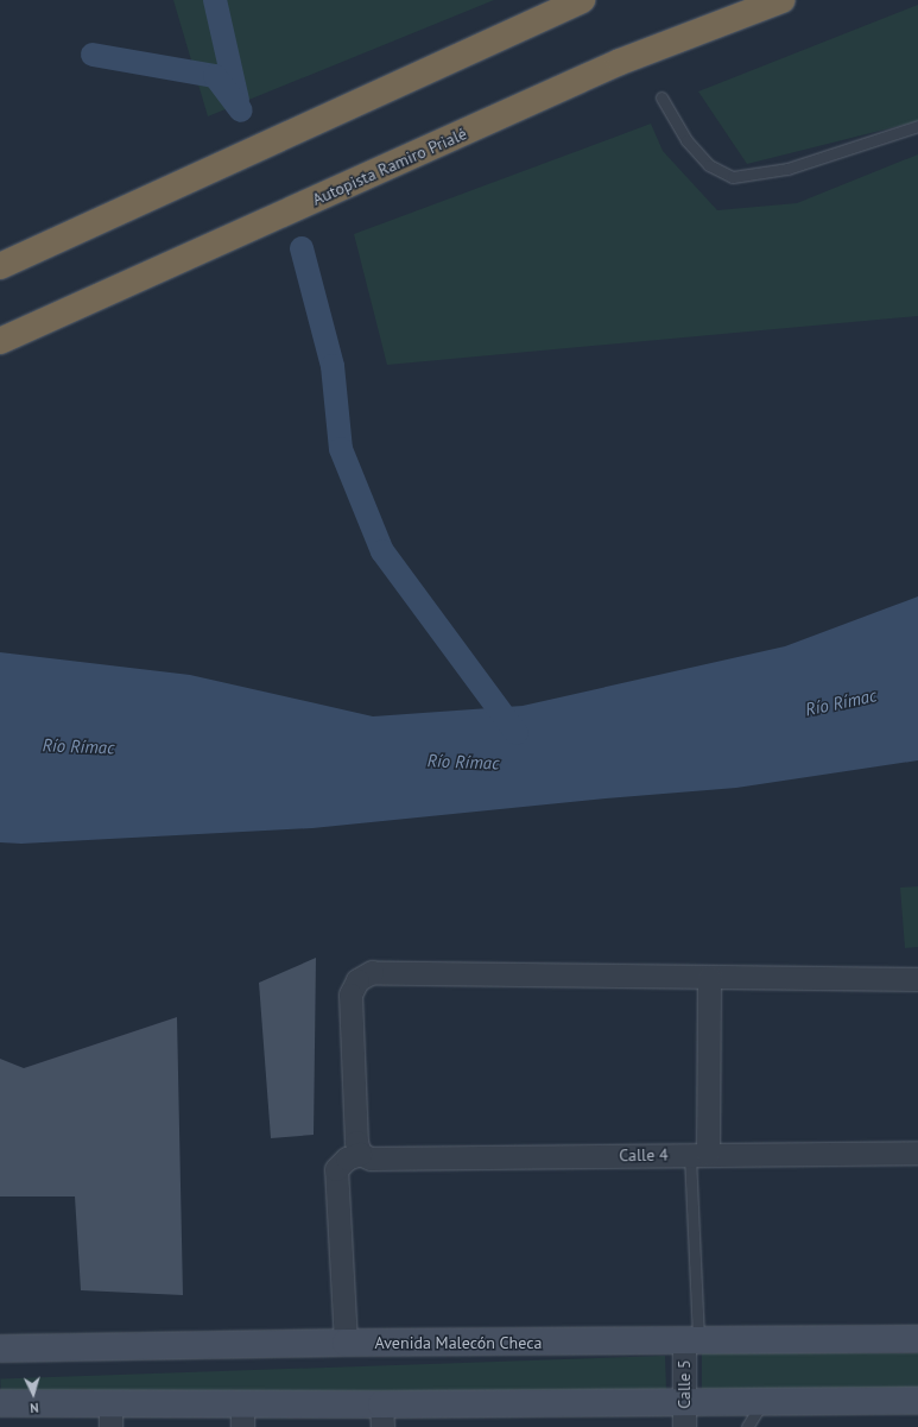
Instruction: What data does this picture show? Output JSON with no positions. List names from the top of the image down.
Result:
{
  "streets": {
    "highway": ["Autopista Ramiro Prialé"],
    "main road": ["Avenida Malecón Checa"],
    "street": ["Calle 4", "Calle 5"]
  },
  "crossings": [
    ["Avenida Malecón Checa", "Calle 5"]
  ],
  "water": ["Río Rímac"],
  "north": "bottom"
}
